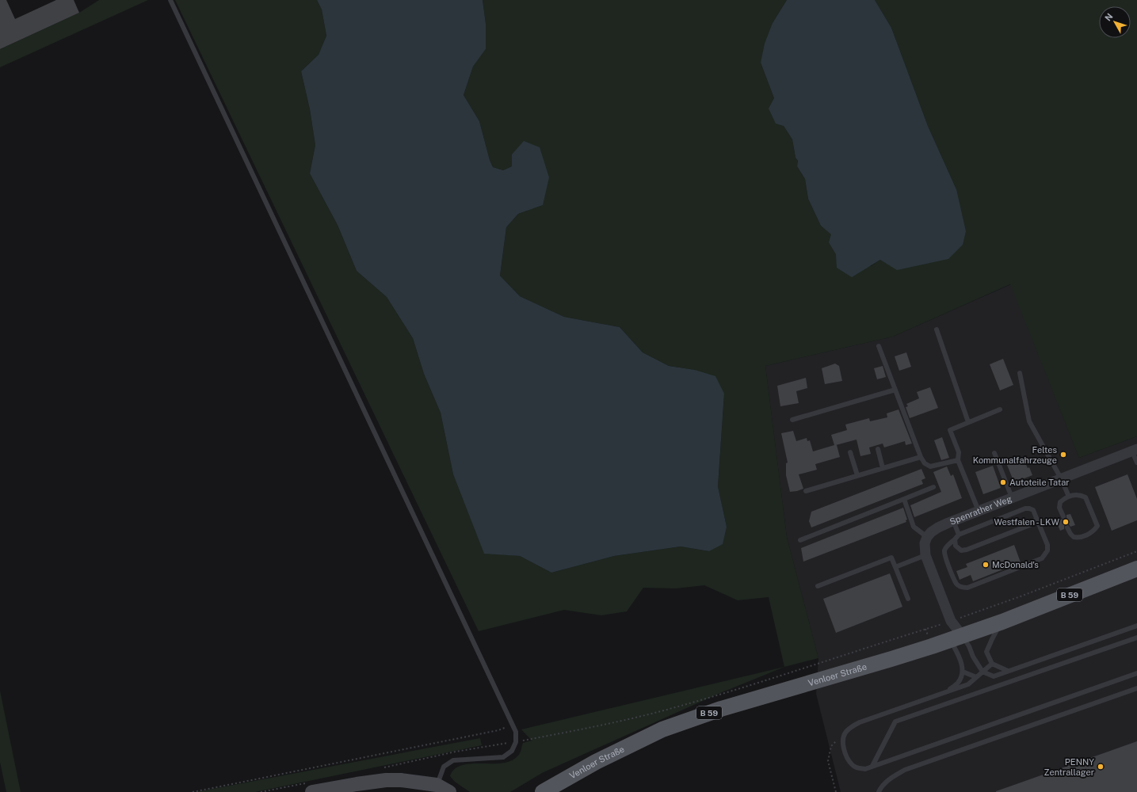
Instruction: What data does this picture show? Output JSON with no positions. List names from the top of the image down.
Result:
{
  "streets": {
    "main road": ["B 59", "Venloer Straße"],
    "street": ["Spenrather Weg"]
  },
  "places": [
    "Feltes Kommunalfahrzeuge",
    "Autoteile Tatar",
    "Westfalen - LKW",
    "McDonald's",
    "PENNY Zentrallager"
  ],
  "north": "top left"
}
